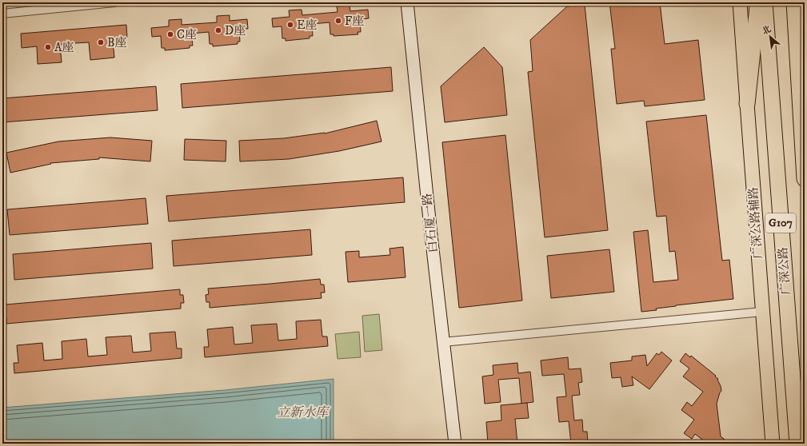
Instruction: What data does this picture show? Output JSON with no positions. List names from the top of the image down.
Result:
{
  "streets": {
    "highway": ["G107", "广深公路"],
    "main road": ["广深公路辅路"],
    "street": ["白石厦一路"]
  },
  "water": ["立新水库"],
  "places": [
    "F座",
    "E座",
    "D座",
    "C座",
    "B座",
    "A座"
  ],
  "north": "top left"
}
